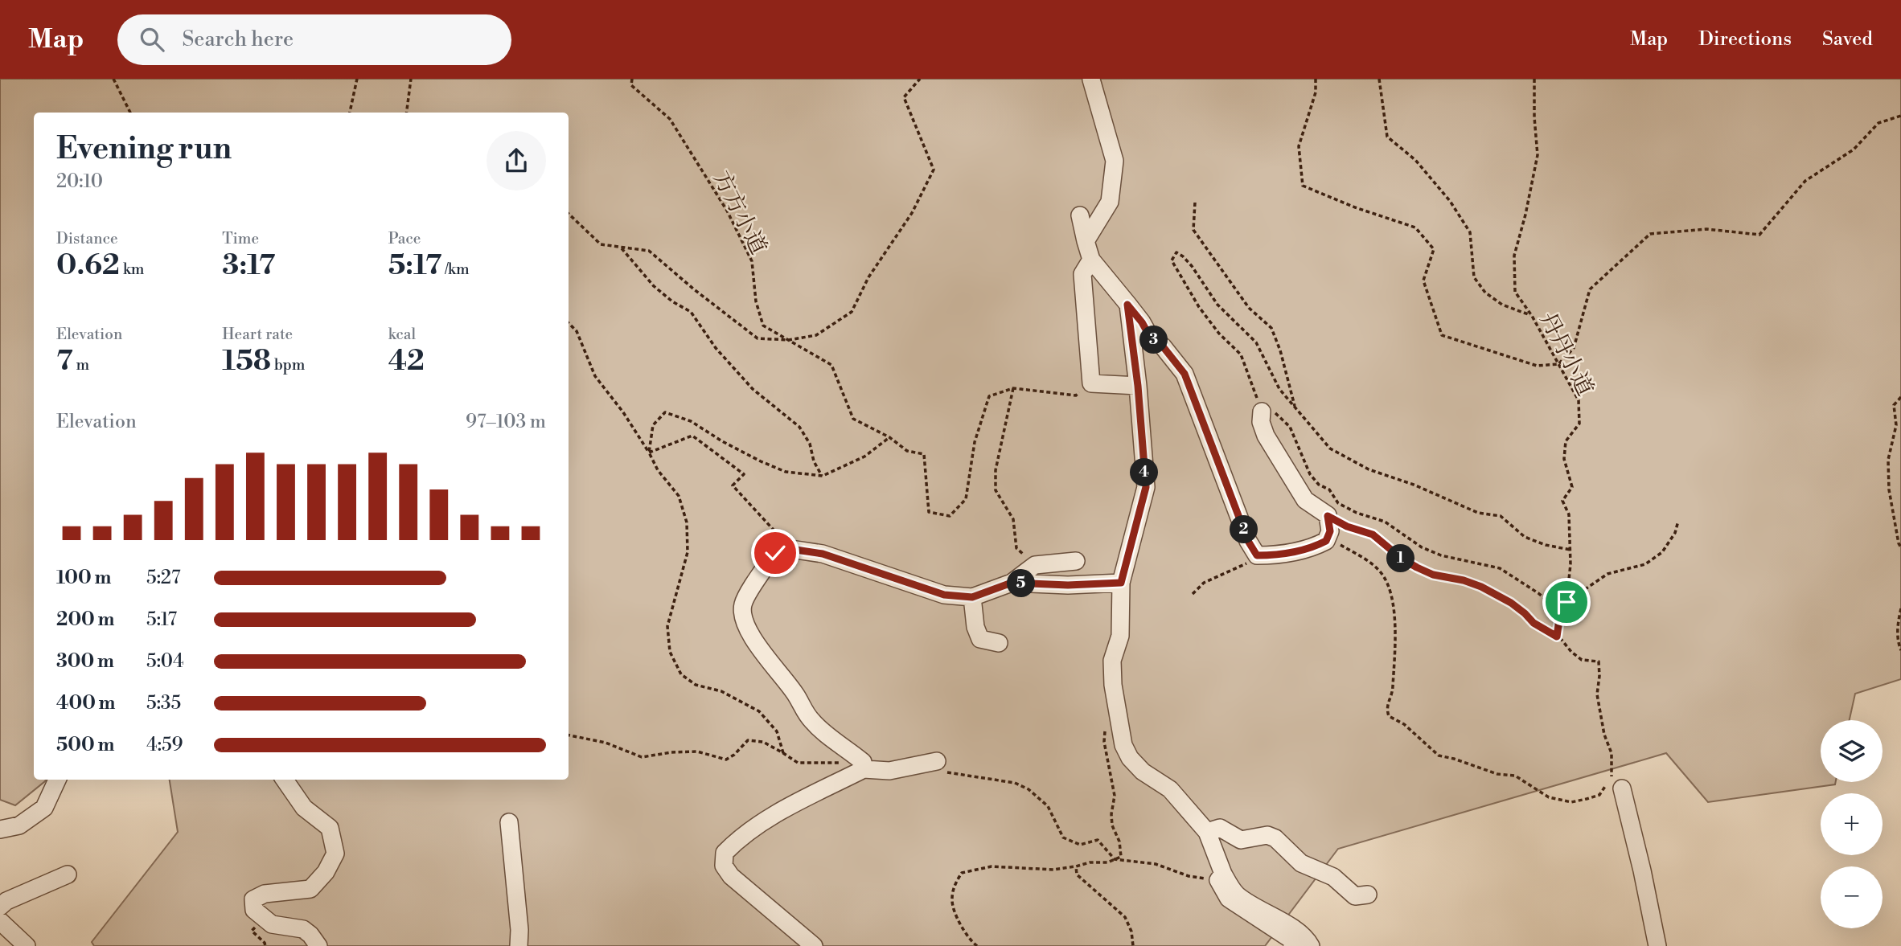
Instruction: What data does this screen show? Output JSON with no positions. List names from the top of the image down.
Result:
{
  "streets": {
    "path": ["方方小道", "丹丹小道"]
  },
  "page": {
    "header": "Map",
    "search": "Search here",
    "nav": ["Map", "Directions", "Saved"],
    "heading": ["Evening run", "20:10"],
    "stats": [
      ["Distance", "0.62 km"],
      ["Time", "3:17"],
      ["Pace", "5:17 /km"],
      ["Elevation", "7 m"],
      ["Heart rate", "158 bpm"],
      ["kcal", "42"]
    ],
    "pins": [
      "3",
      "4",
      "2",
      "1",
      "5"
    ],
    "chart": ["Elevation", "97–103 m"],
    "list": [
      {
        "name": "100 m",
        "note": "5:27"
      },
      {
        "name": "200 m",
        "note": "5:17"
      },
      {
        "name": "300 m",
        "note": "5:04"
      },
      {
        "name": "400 m",
        "note": "5:35"
      },
      {
        "name": "500 m",
        "note": "4:59"
      }
    ],
    "map_buttons": ["+", "−"]
  }
}
